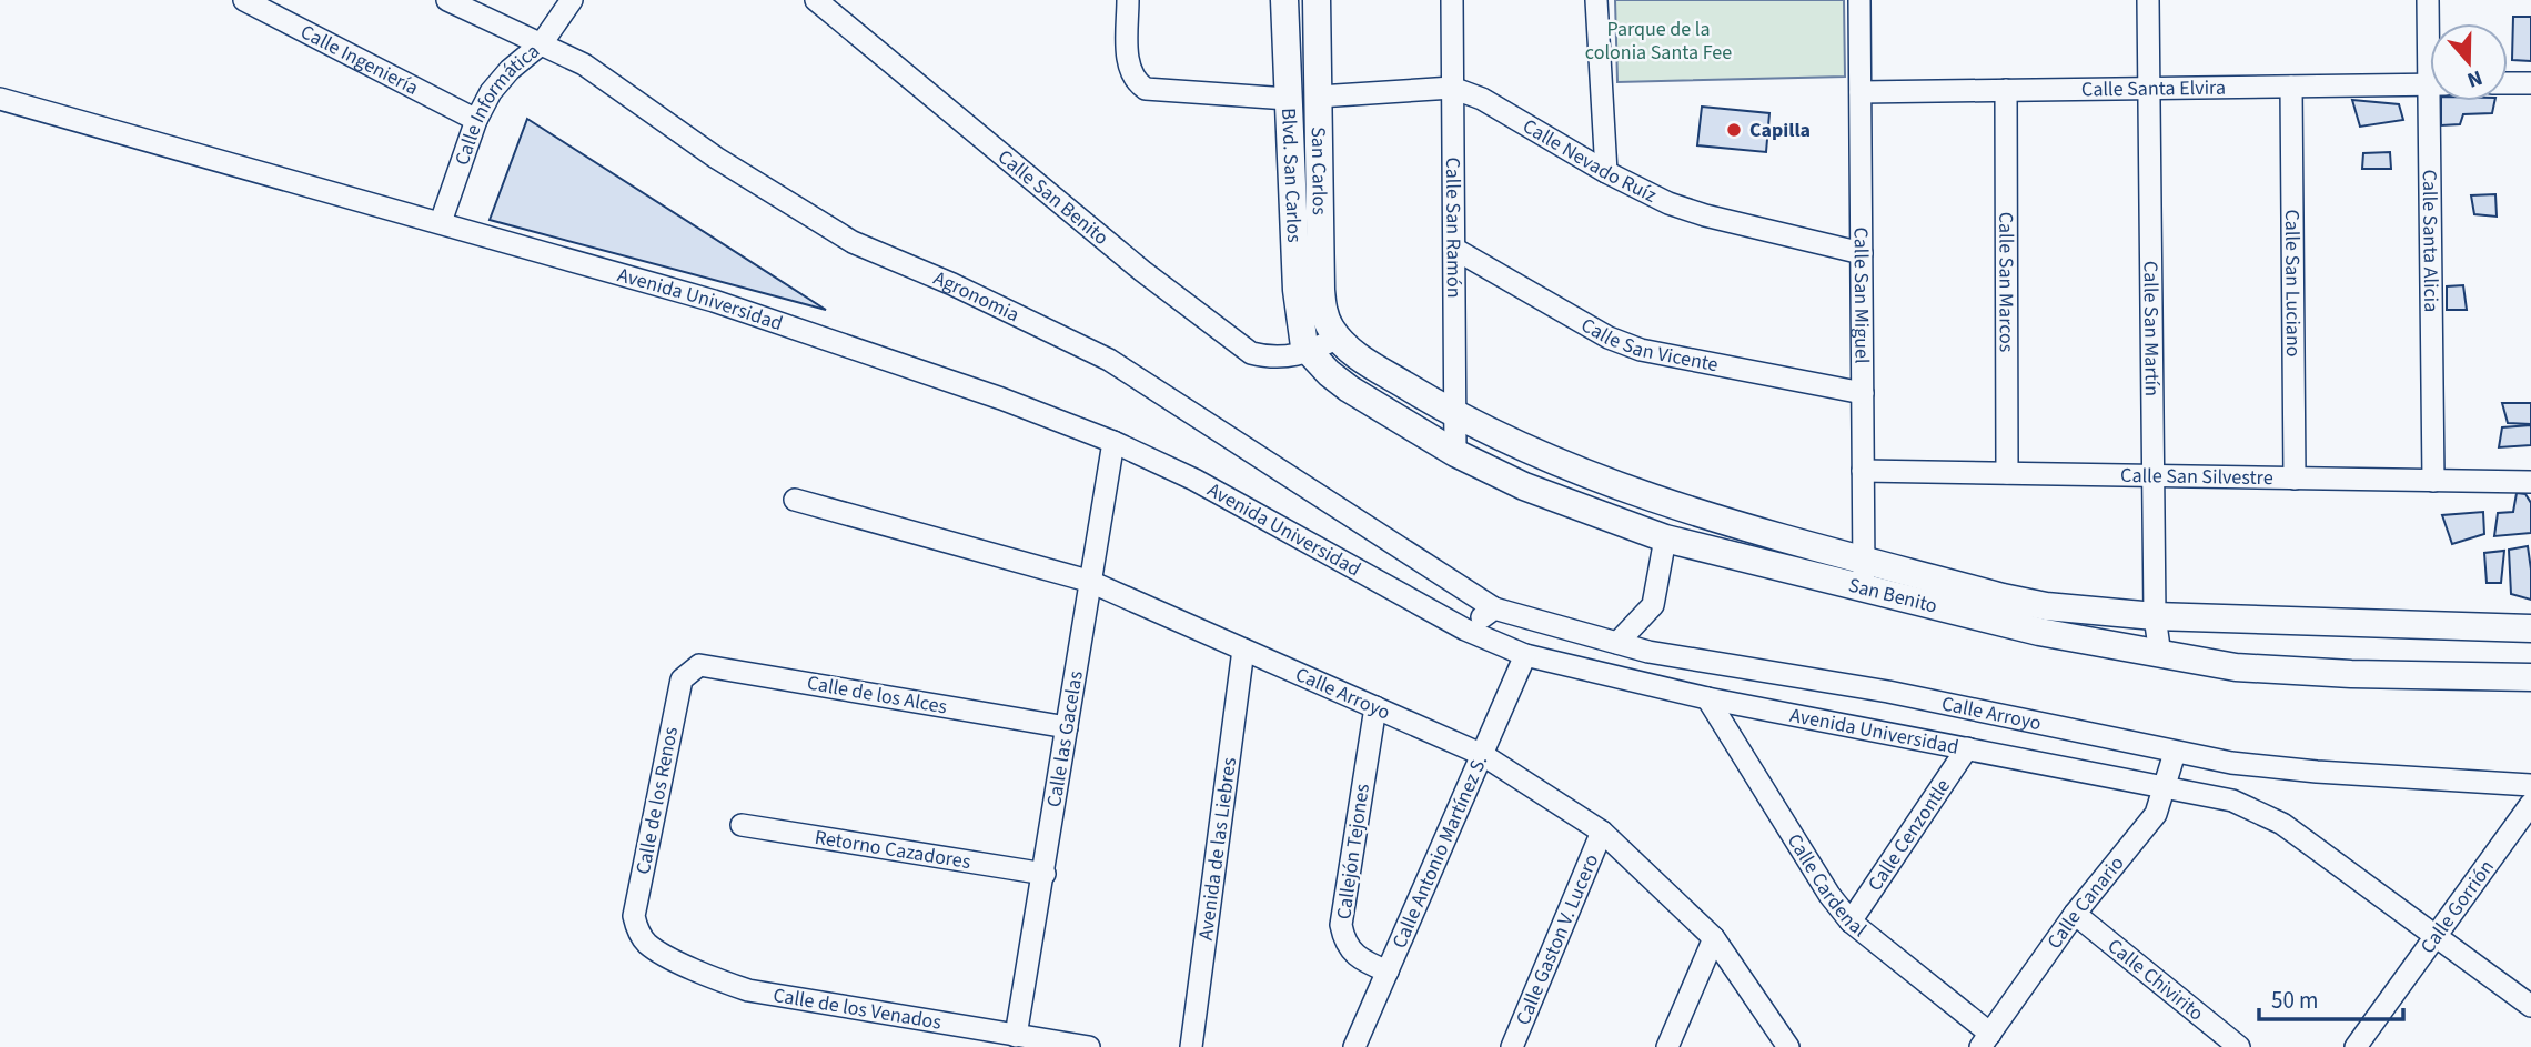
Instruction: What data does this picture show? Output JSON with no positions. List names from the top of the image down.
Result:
{
  "streets": {
    "main road": ["San Carlos", "Blvd. San Carlos", "San Benito"],
    "street": [
      "Calle Ingeniería",
      "Calle Santa Elvira",
      "Calle Informática",
      "Calle Nevado Ruíz",
      "Calle San Benito",
      "Calle San Ramón",
      "Calle Santa Alicia",
      "Calle San Marcos",
      "Calle San Luciano",
      "Agronomia",
      "Calle San Miguel",
      "Avenida Universidad",
      "Calle San Martín",
      "Calle San Vicente",
      "Calle San Silvestre",
      "Calle Arroyo",
      "Calle de los Alces",
      "Calle las Gacelas",
      "Calle de los Renos",
      "Calle Cenzontle",
      "Avenida de las Liebres",
      "Retorno Cazadores",
      "Callejón Tejones",
      "Calle Antonio Martínez S.",
      "Calle Cardenal",
      "Calle Canario",
      "Calle Gorrión",
      "Calle Gaston V. Lucero",
      "Calle Chivirito",
      "Calle de los Venados"
    ]
  },
  "crossings": [
    ["Calle Ingeniería", "Calle Informática"],
    ["Calle Santa Elvira", "Calle San Marcos"],
    ["Calle Santa Elvira", "Calle San Luciano"],
    ["Calle Santa Elvira", "Calle San Miguel"],
    ["Calle Santa Elvira", "Calle San Martín"],
    ["Calle Informática", "Agronomia"],
    ["Calle Informática", "Avenida Universidad"],
    ["Calle Nevado Ruíz", "San Carlos"],
    ["Calle Nevado Ruíz", "Calle San Ramón"],
    ["Calle Nevado Ruíz", "Calle San Miguel"],
    ["San Carlos", "San Benito"],
    ["Blvd. San Carlos", "Calle San Benito"],
    ["Blvd. San Carlos", "San Benito"],
    ["Calle San Benito", "San Benito"],
    ["Calle San Ramón", "Calle San Vicente"],
    ["Calle San Ramón", "San Benito"],
    ["Calle Santa Alicia", "Calle San Silvestre"],
    ["Calle San Marcos", "Calle San Silvestre"],
    ["Calle San Luciano", "Calle San Silvestre"],
    ["Agronomia", "Calle Arroyo"],
    ["Calle San Miguel", "Calle San Vicente"],
    ["Calle San Miguel", "Calle San Silvestre"],
    ["Calle San Miguel", "San Benito"],
    ["Avenida Universidad", "Calle las Gacelas"],
    ["Avenida Universidad", "Calle Cenzontle"],
    ["Avenida Universidad", "Calle Antonio Martínez S."],
    ["Avenida Universidad", "Calle Cardenal"],
    ["Avenida Universidad", "Calle Canario"],
    ["Avenida Universidad", "Calle Gorrión"],
    ["Calle San Martín", "Calle San Silvestre"],
    ["Calle San Martín", "San Benito"],
    ["Calle Arroyo", "Calle las Gacelas"],
    ["Calle Arroyo", "Avenida de las Liebres"],
    ["Calle Arroyo", "Callejón Tejones"],
    ["Calle Arroyo", "Calle Antonio Martínez S."],
    ["Calle Arroyo", "Calle Canario"],
    ["Calle Arroyo", "Calle Gaston V. Lucero"],
    ["Calle de los Alces", "Calle las Gacelas"],
    ["Calle de los Alces", "Calle de los Renos"],
    ["Calle las Gacelas", "Retorno Cazadores"],
    ["Calle las Gacelas", "Calle de los Venados"],
    ["Calle de los Renos", "Calle de los Venados"],
    ["Calle Cenzontle", "Calle Cardenal"],
    ["Callejón Tejones", "Calle Antonio Martínez S."],
    ["Calle Cardenal", "Calle Canario"],
    ["Calle Canario", "Calle Chivirito"]
  ],
  "parks": ["Parque de la colonia Santa Fee"],
  "places": ["Capilla"],
  "scale_bar": "50 m",
  "north": "bottom"
}
